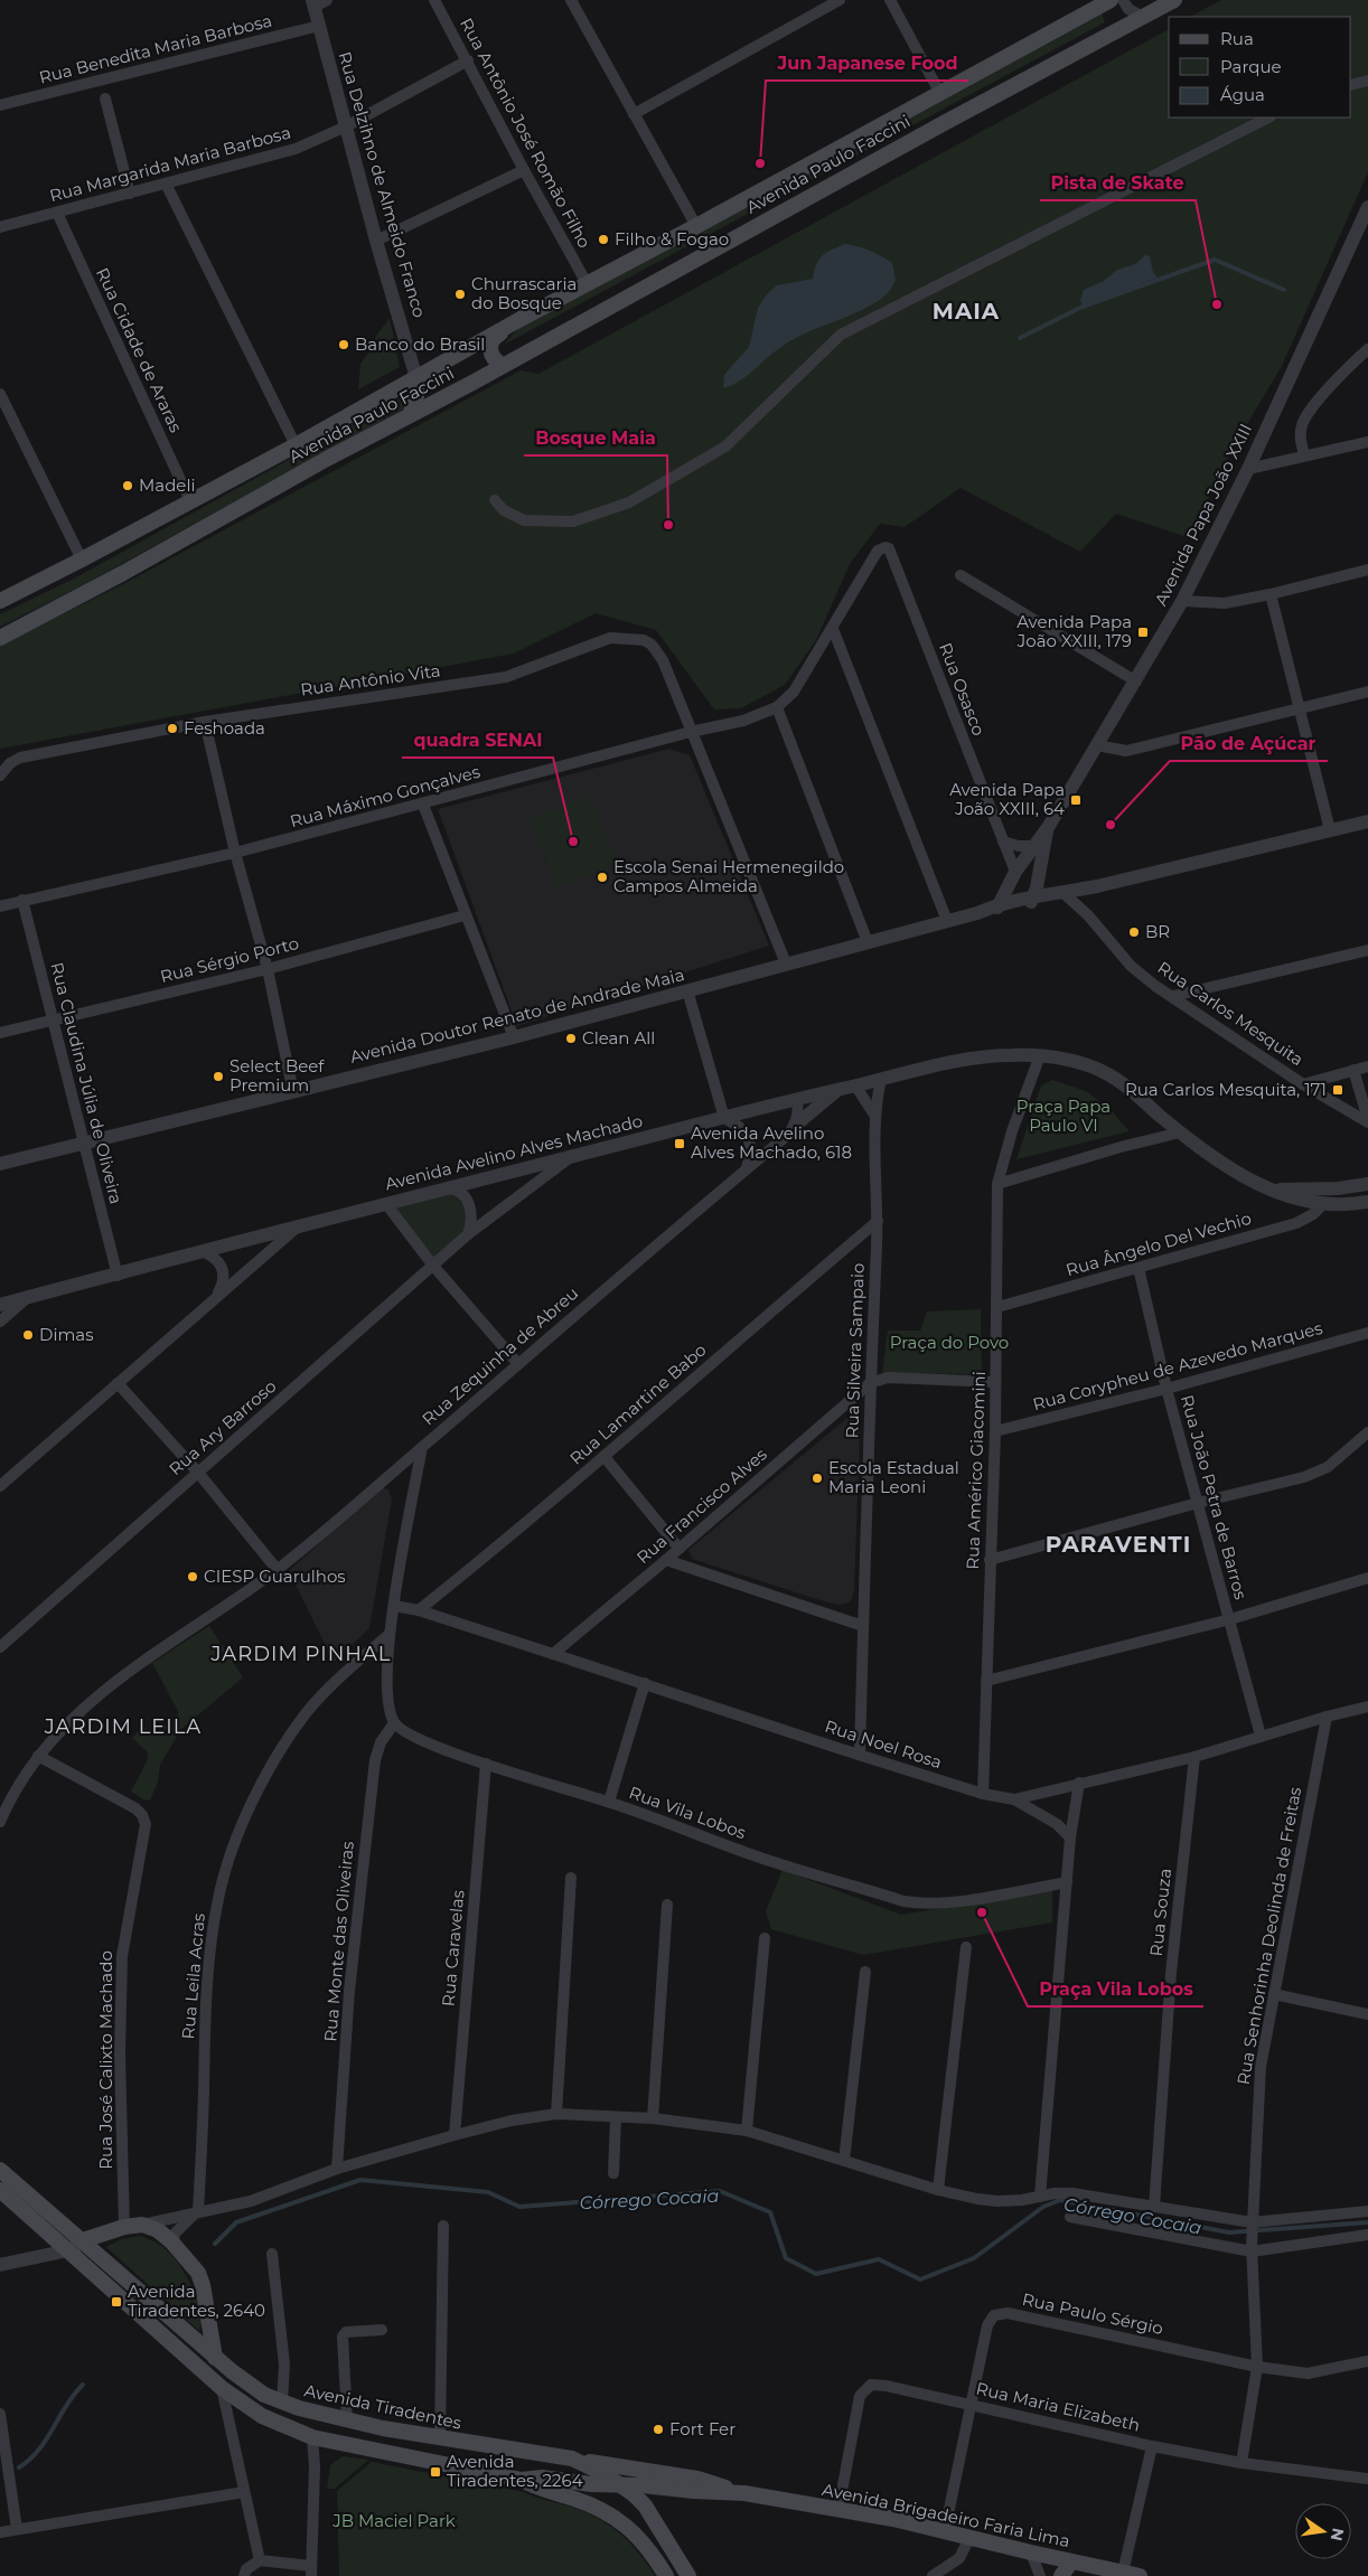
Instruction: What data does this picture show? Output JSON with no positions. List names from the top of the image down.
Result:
{
  "streets": {
    "main road": ["Avenida Paulo Faccini", "Avenida Tiradentes", "Avenida Brigadeiro Faria Lima"],
    "street": [
      "Rua Benedita Maria Barbosa",
      "Rua Antônio José Romão Filho",
      "Rua Margarida Maria Barbosa",
      "Rua Delzihno de Almeido Franco",
      "Rua Cidade de Araras",
      "Avenida Papa João XXIII",
      "Rua Antônio Vita",
      "Rua Osasco",
      "Rua Máximo Gonçalves",
      "Rua Sérgio Porto",
      "Rua Carlos Mesquita",
      "Avenida Doutor Renato de Andrade Maia",
      "Rua Claudina Júlia de Oliveira",
      "Avenida Avelino Alves Machado",
      "Rua Ângelo Del Vechio",
      "Rua Silveira Sampaio",
      "Rua Zequinha de Abreu",
      "Rua Corypheu de Azevedo Marques",
      "Rua Lamartine Babo",
      "Rua Ary Barroso",
      "Rua Américo Giacomini",
      "Rua João Petra de Barros",
      "Rua Francisco Alves",
      "Rua Noel Rosa",
      "Rua Vila Lobos",
      "Rua Souza",
      "Rua Senhorinha Deolinda de Freitas",
      "Rua Monte das Oliveiras",
      "Rua Caravelas",
      "Rua Leila Acras",
      "Rua José Calixto Machado",
      "Rua Paulo Sérgio",
      "Rua Maria Elizabeth"
    ]
  },
  "crossings": [
    ["Rua Benedita Maria Barbosa", "Rua Delzihno de Almeido Franco"],
    ["Rua Antônio José Romão Filho", "Rua Margarida Maria Barbosa"],
    ["Rua Antônio José Romão Filho", "Avenida Paulo Faccini"],
    ["Rua Margarida Maria Barbosa", "Rua Delzihno de Almeido Franco"],
    ["Rua Margarida Maria Barbosa", "Rua Cidade de Araras"],
    ["Avenida Paulo Faccini", "Rua Delzihno de Almeido Franco"],
    ["Avenida Paulo Faccini", "Rua Cidade de Araras"],
    ["Avenida Papa João XXIII", "Rua Osasco"],
    ["Avenida Papa João XXIII", "Avenida Doutor Renato de Andrade Maia"],
    ["Rua Antônio Vita", "Rua Máximo Gonçalves"],
    ["Rua Antônio Vita", "Avenida Doutor Renato de Andrade Maia"],
    ["Rua Osasco", "Rua Máximo Gonçalves"],
    ["Rua Máximo Gonçalves", "Rua Claudina Júlia de Oliveira"],
    ["Rua Sérgio Porto", "Rua Claudina Júlia de Oliveira"],
    ["Rua Carlos Mesquita", "Avenida Doutor Renato de Andrade Maia"],
    ["Avenida Doutor Renato de Andrade Maia", "Rua Claudina Júlia de Oliveira"],
    ["Rua Claudina Júlia de Oliveira", "Avenida Avelino Alves Machado"],
    ["Avenida Avelino Alves Machado", "Rua Ângelo Del Vechio"],
    ["Avenida Avelino Alves Machado", "Rua Silveira Sampaio"],
    ["Avenida Avelino Alves Machado", "Rua Ary Barroso"],
    ["Avenida Avelino Alves Machado", "Rua Américo Giacomini"],
    ["Rua Ângelo Del Vechio", "Rua Américo Giacomini"],
    ["Rua Ângelo Del Vechio", "Rua João Petra de Barros"],
    ["Rua Silveira Sampaio", "Rua Lamartine Babo"],
    ["Rua Silveira Sampaio", "Rua Francisco Alves"],
    ["Rua Silveira Sampaio", "Rua Noel Rosa"],
    ["Rua Zequinha de Abreu", "Rua José Calixto Machado"],
    ["Rua Corypheu de Azevedo Marques", "Rua Américo Giacomini"],
    ["Rua Corypheu de Azevedo Marques", "Rua João Petra de Barros"],
    ["Rua Lamartine Babo", "Rua Noel Rosa"],
    ["Rua Américo Giacomini", "Rua Noel Rosa"],
    ["Rua João Petra de Barros", "Rua Noel Rosa"],
    ["Rua Francisco Alves", "Rua Noel Rosa"],
    ["Rua Noel Rosa", "Rua Souza"],
    ["Rua Noel Rosa", "Rua Senhorinha Deolinda de Freitas"],
    ["Rua Vila Lobos", "Rua Monte das Oliveiras"],
    ["Rua Vila Lobos", "Rua Caravelas"],
    ["Rua Senhorinha Deolinda de Freitas", "Rua Paulo Sérgio"],
    ["Rua Senhorinha Deolinda de Freitas", "Rua Maria Elizabeth"],
    ["Rua Paulo Sérgio", "Rua Maria Elizabeth"],
    ["Rua Paulo Sérgio", "Avenida Brigadeiro Faria Lima"],
    ["Avenida Tiradentes", "Avenida Brigadeiro Faria Lima"],
    ["Rua Maria Elizabeth", "Avenida Brigadeiro Faria Lima"]
  ],
  "districts": [
    "MAIA",
    "PARAVENTI",
    "JARDIM PINHAL",
    "JARDIM LEILA"
  ],
  "water": ["Córrego Cocaia"],
  "parks": ["Praça Papa Paulo VI", "Praça do Povo", "JB Maciel Park"],
  "places": {
    "other": [
      "Jun Japanese Food",
      "Filho & Fogao",
      "Churrascaria do Bosque",
      "Pista de Skate",
      "Banco do Brasil",
      "Madeli",
      "Bosque Maia",
      "Feshoada",
      "Pão de Açúcar",
      "quadra SENAI",
      "Escola Senai Hermenegildo Campos Almeida",
      "BR",
      "Clean All",
      "Select Beef Premium",
      "Dimas",
      "Escola Estadual Maria Leoni",
      "CIESP Guarulhos",
      "Praça Vila Lobos",
      "Fort Fer"
    ],
    "transit": [
      "Avenida Papa João XXIII, 179",
      "Avenida Papa João XXIII, 64",
      "Rua Carlos Mesquita, 171",
      "Avenida Avelino Alves Machado, 618",
      "Avenida Tiradentes, 2640",
      "Avenida Tiradentes, 2264"
    ]
  },
  "legend": ["Rua", "Parque", "Água"],
  "north": "right"
}
